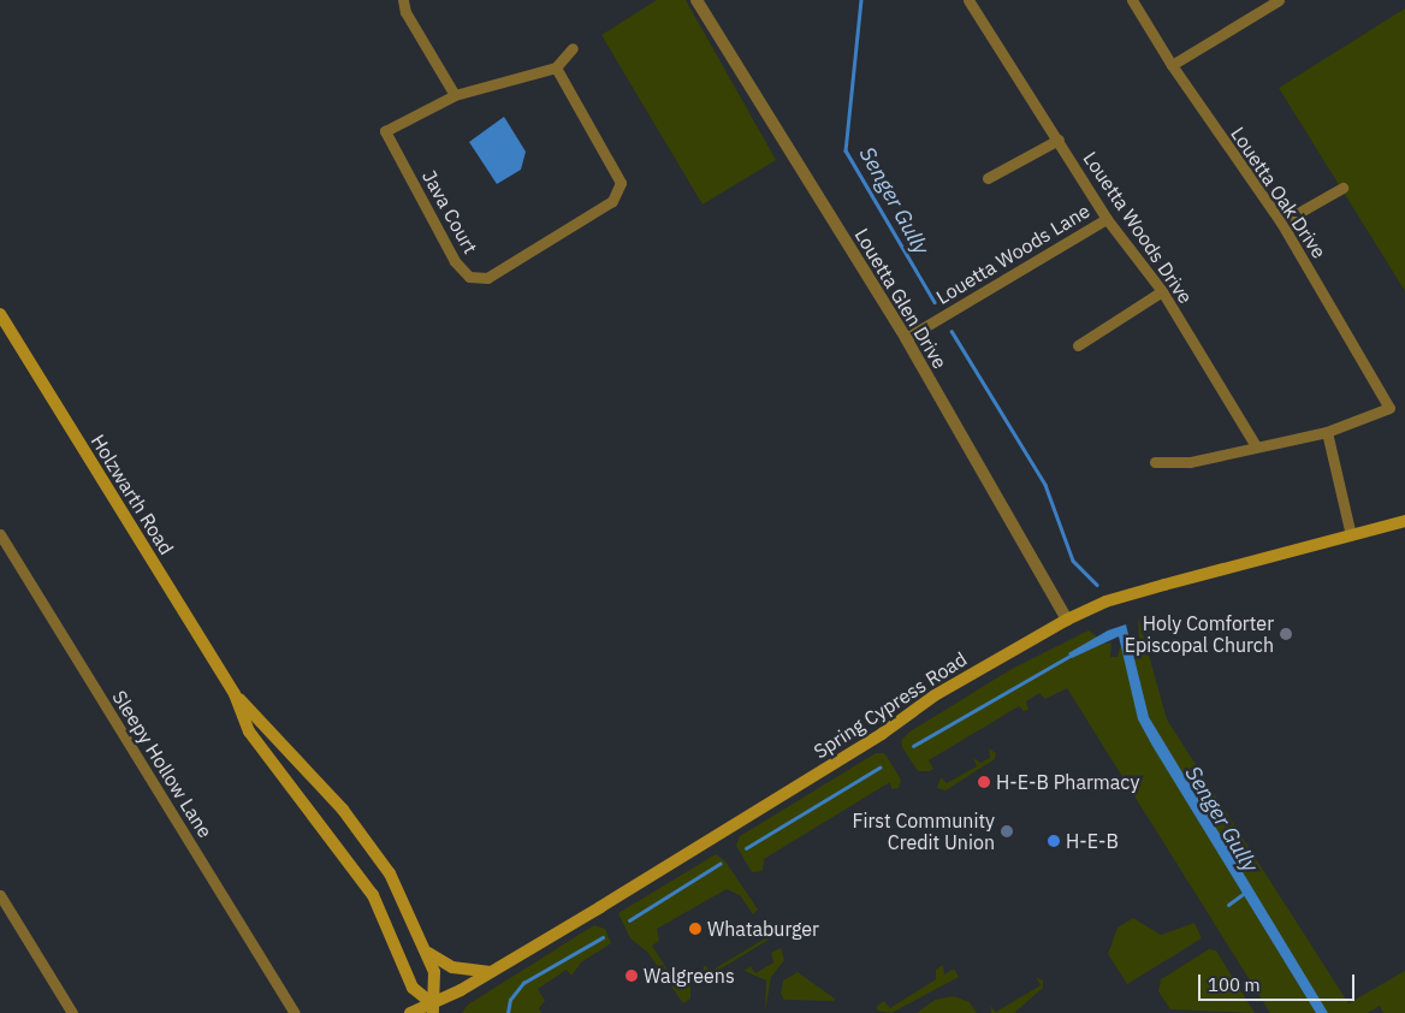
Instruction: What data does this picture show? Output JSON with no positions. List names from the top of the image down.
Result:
{
  "streets": {
    "main road": ["Holzwarth Road", "Spring Cypress Road"],
    "street": [
      "Louetta Oak Drive",
      "Java Court",
      "Louetta Woods Drive",
      "Louetta Woods Lane",
      "Louetta Glen Drive",
      "Sleepy Hollow Lane"
    ]
  },
  "crossings": [
    ["Louetta Woods Drive", "Louetta Woods Lane"],
    ["Louetta Woods Lane", "Louetta Glen Drive"],
    ["Louetta Glen Drive", "Spring Cypress Road"],
    ["Holzwarth Road", "Spring Cypress Road"]
  ],
  "water": ["Senger Gully"],
  "places": [
    "Holy Comforter Episcopal Church",
    "H-E-B Pharmacy",
    "First Community Credit Union",
    "H-E-B",
    "Whataburger",
    "Walgreens"
  ],
  "scale_bar": "100 m"
}
